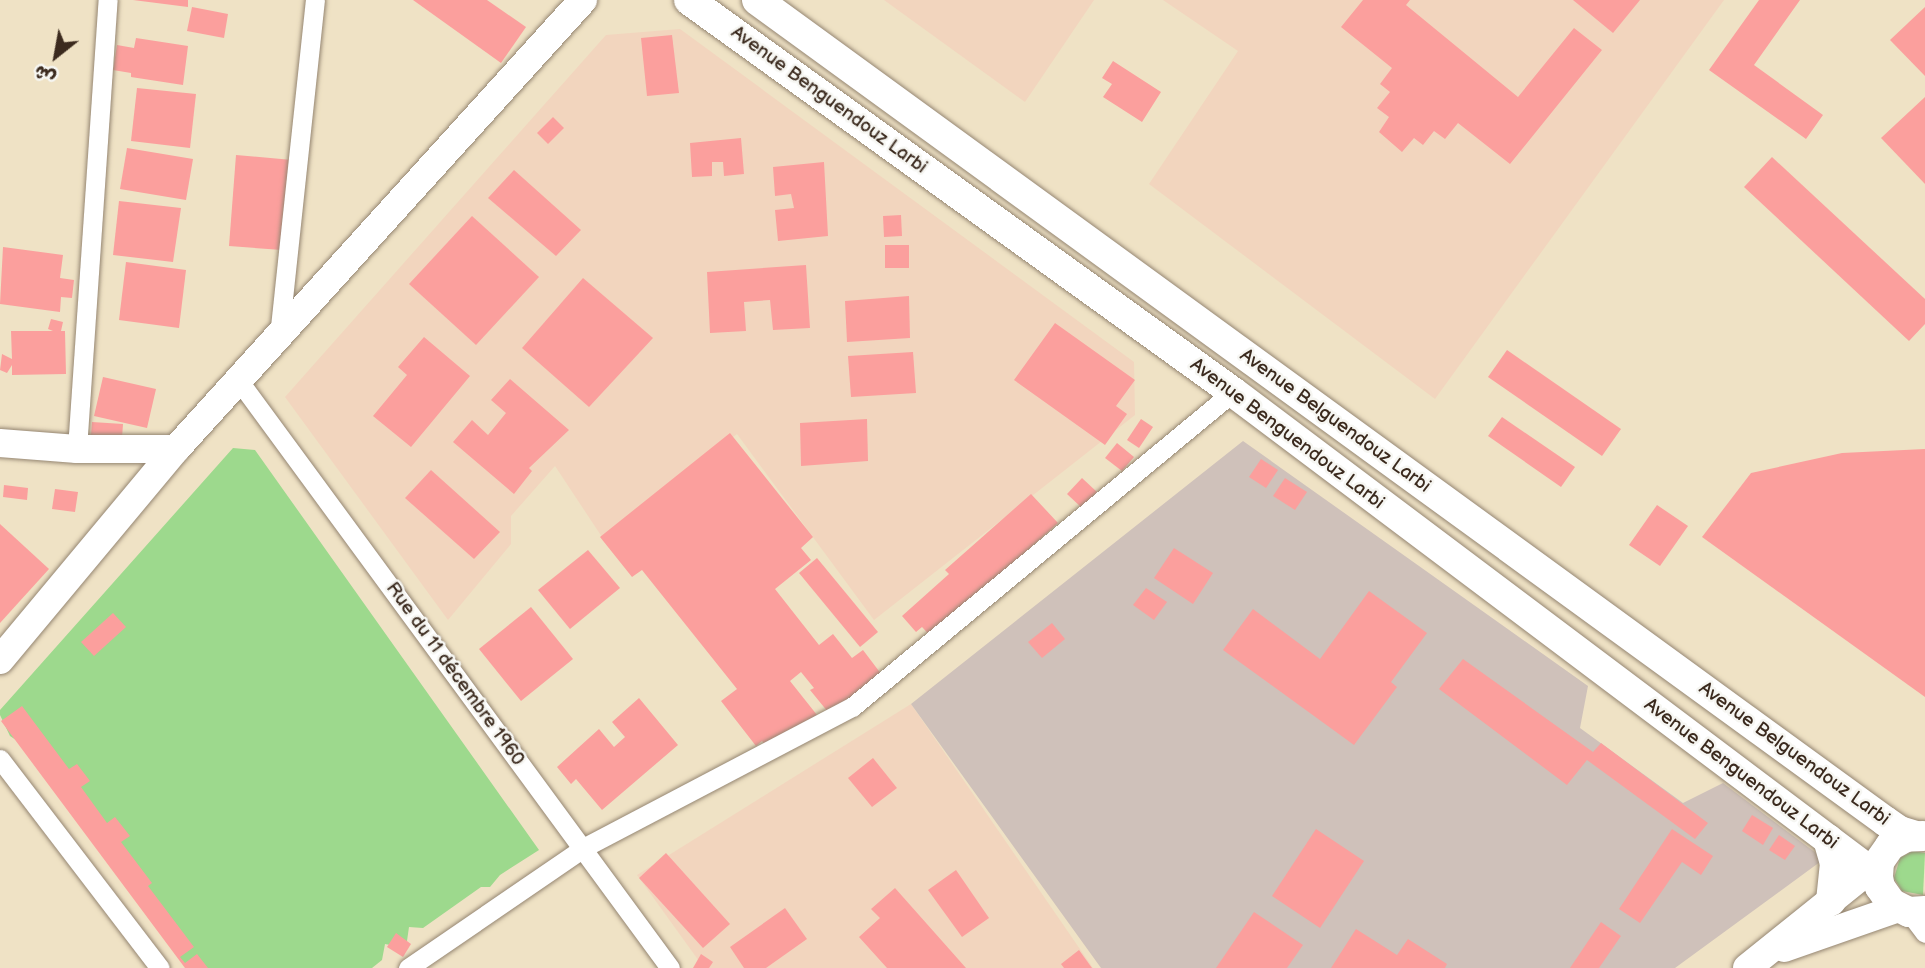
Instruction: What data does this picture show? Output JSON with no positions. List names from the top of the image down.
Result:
{
  "streets": {
    "main road": ["Avenue Benguendouz Larbi", "Avenue Belguendouz Larbi"],
    "street": ["Rue du 11 décembre 1960"]
  },
  "north": "bottom left"
}
